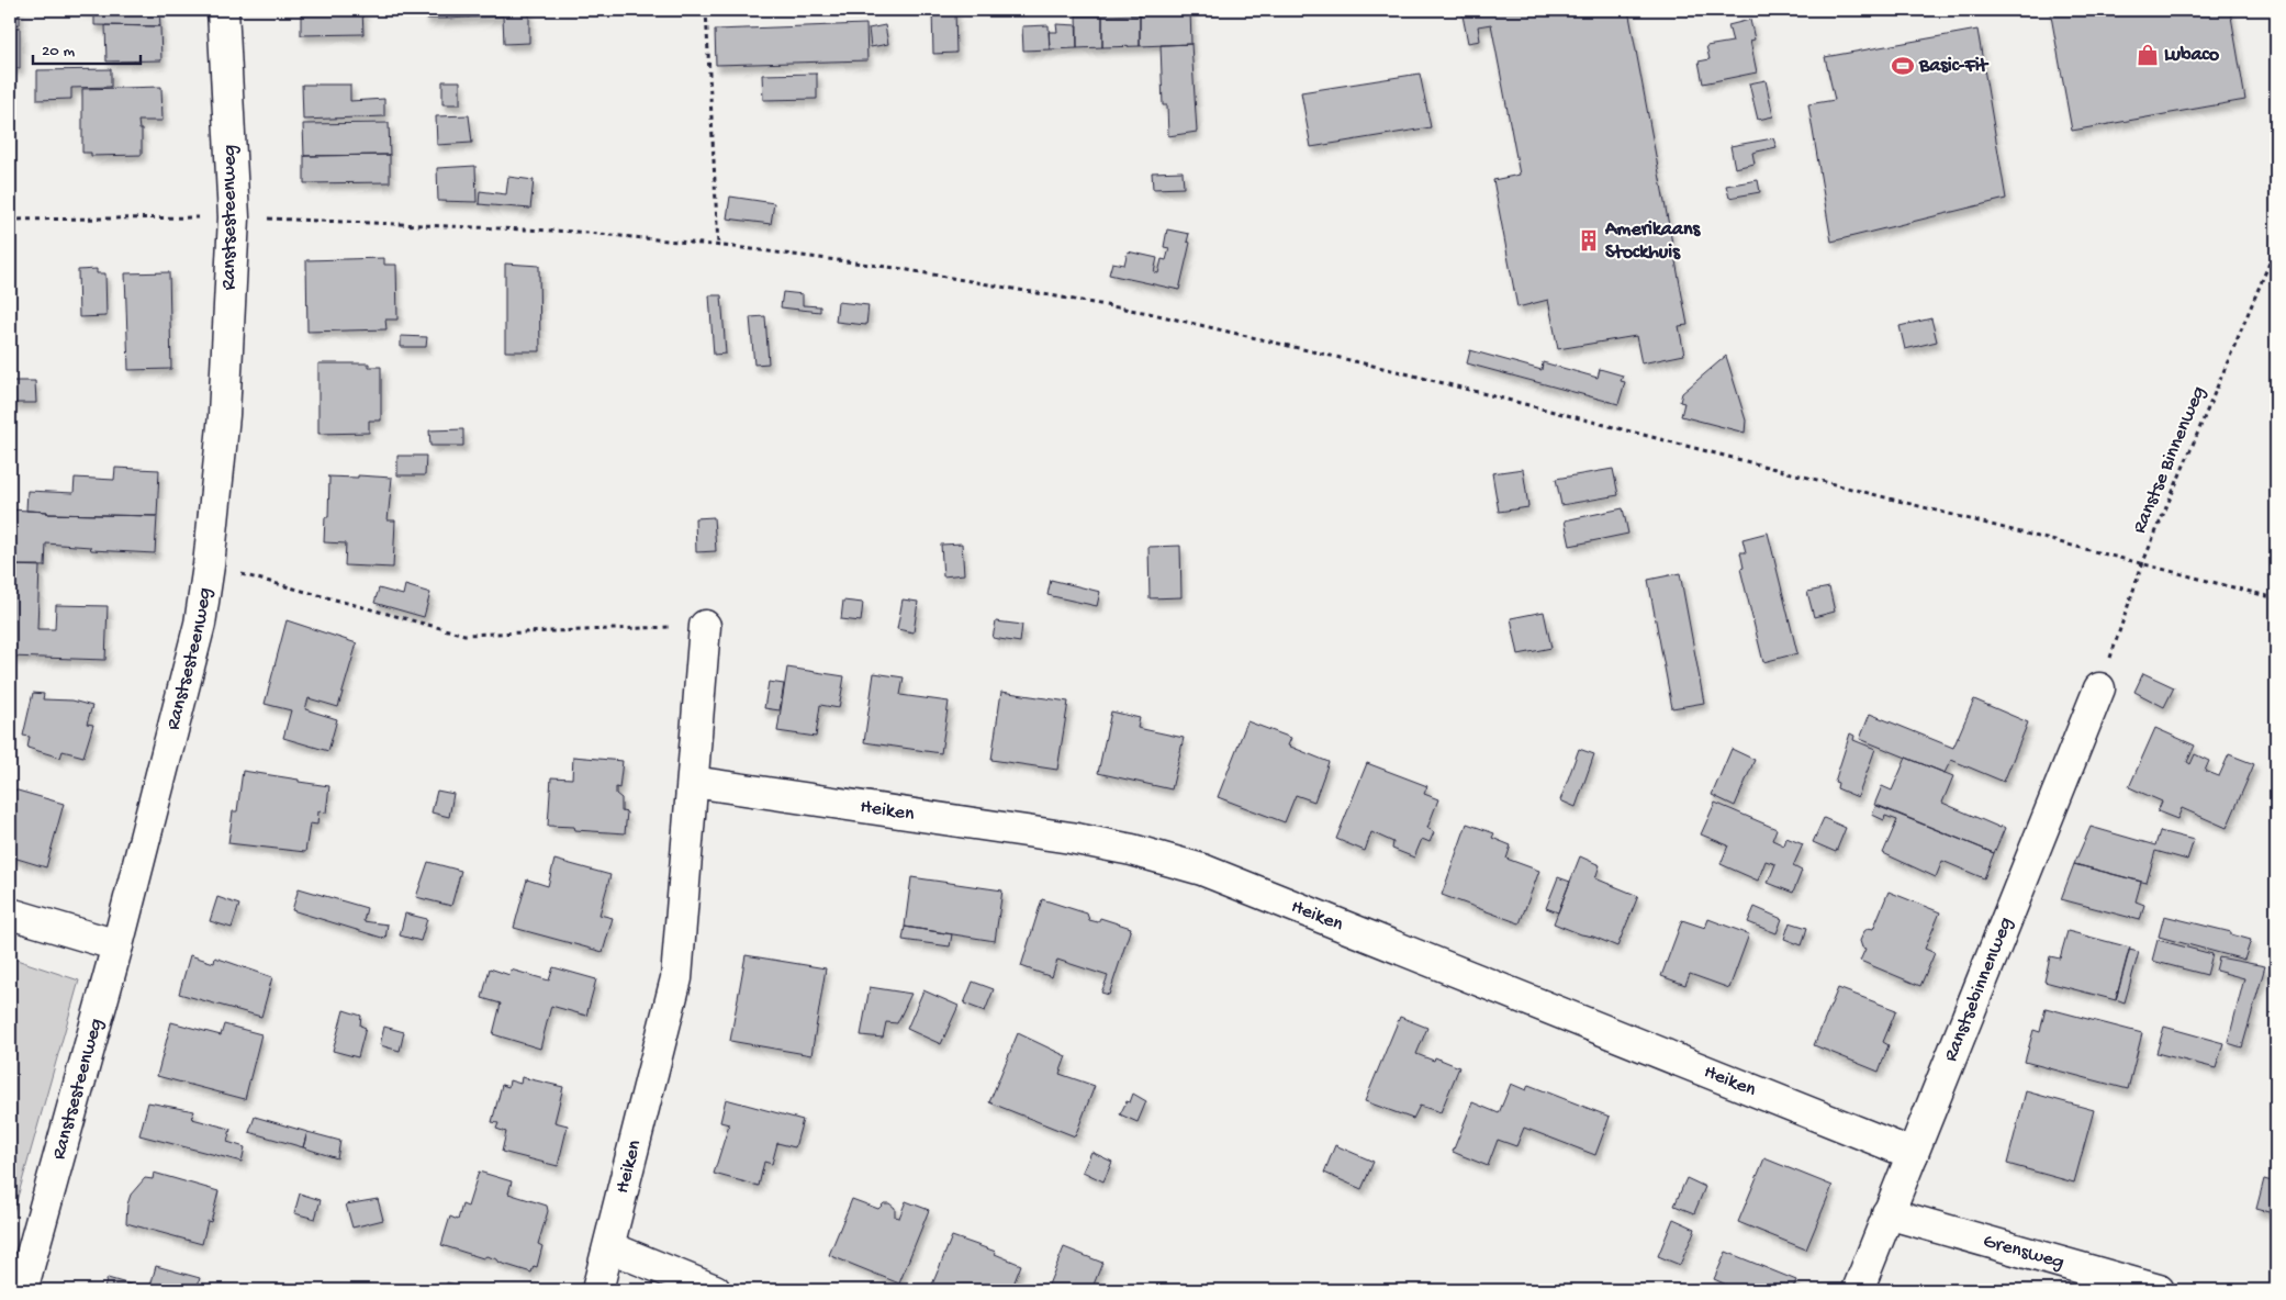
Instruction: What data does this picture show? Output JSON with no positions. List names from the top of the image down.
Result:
{
  "streets": {
    "street": [
      "Ranstsesteenweg",
      "Heiken",
      "Ranstsebinnenweg",
      "Grensweg"
    ],
    "path": ["Ranstse Binnenweg"]
  },
  "crossings": [
    ["Ranstse Binnenweg", "Ranstsebinnenweg"],
    ["Heiken", "Ranstsebinnenweg"],
    ["Ranstsebinnenweg", "Grensweg"]
  ],
  "places": {
    "shop": ["Lubaco"],
    "sports": ["Basic-Fit"],
    "building": ["Amerikaans Stockhuis"]
  },
  "scale_bar": "20 m"
}
